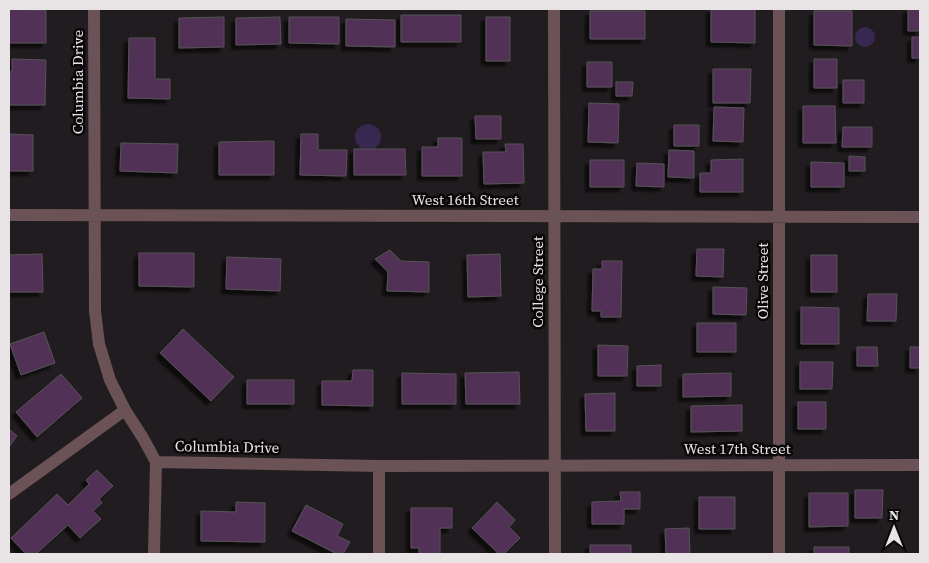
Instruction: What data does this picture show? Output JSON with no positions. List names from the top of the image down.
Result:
{
  "streets": {
    "street": [
      "Columbia Drive",
      "West 16th Street",
      "Olive Street",
      "College Street",
      "West 17th Street"
    ]
  },
  "crossings": [
    ["Columbia Drive", "West 16th Street"],
    ["Columbia Drive", "College Street"],
    ["Columbia Drive", "West 17th Street"],
    ["West 16th Street", "Olive Street"],
    ["West 16th Street", "College Street"],
    ["Olive Street", "West 17th Street"],
    ["College Street", "West 17th Street"]
  ],
  "north": "top"
}
